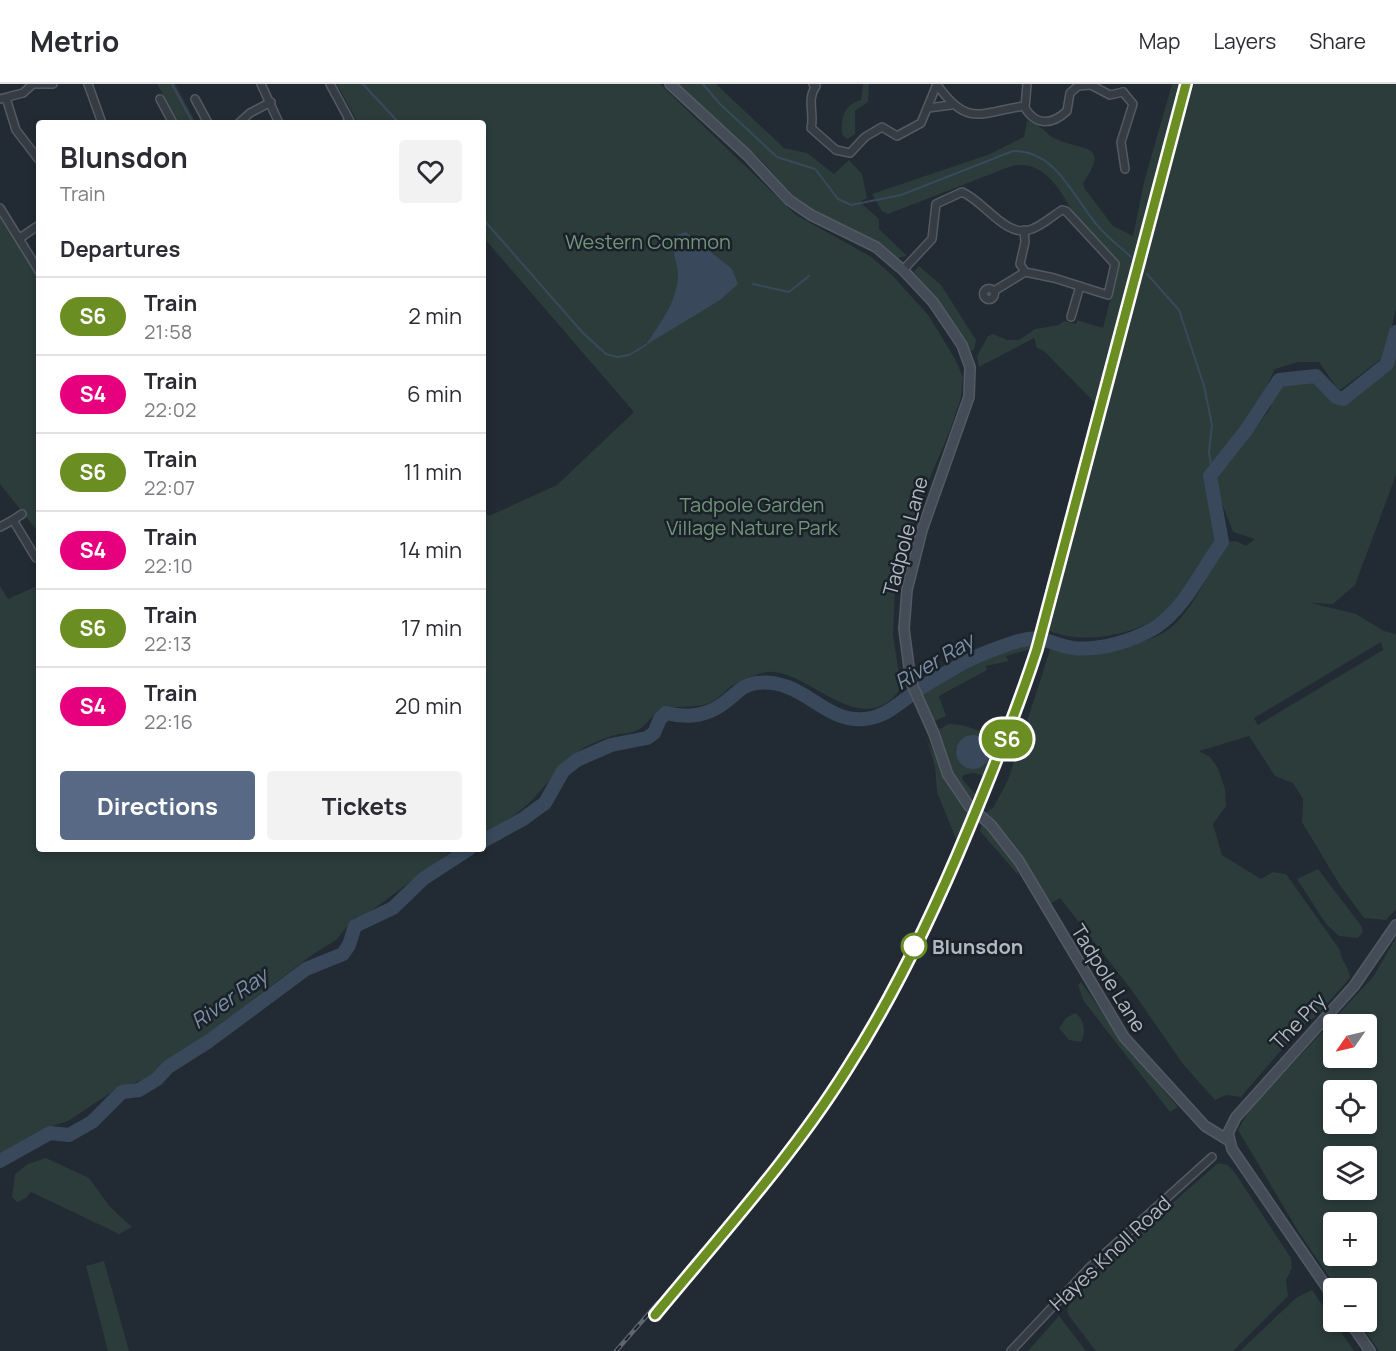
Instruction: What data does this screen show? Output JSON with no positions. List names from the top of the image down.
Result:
{
  "streets": {
    "street": ["Tadpole Lane", "The Pry", "Hayes Knoll Road"]
  },
  "crossings": [
    ["Tadpole Lane", "The Pry"]
  ],
  "water": ["River Ray"],
  "parks": ["Western Common", "Tadpole Garden Village Nature Park"],
  "places": ["Blunsdon"],
  "north": "bottom left",
  "page": {
    "header": "Metrio",
    "nav": ["Map", "Layers", "Share"],
    "on_map": "S6",
    "heading": [
      ["Blunsdon", "Train"],
      "Departures"
    ],
    "list": [
      {
        "mark": "S6",
        "name": "Train",
        "note": "21:58",
        "value": "2 min"
      },
      {
        "mark": "S4",
        "name": "Train",
        "note": "22:02",
        "value": "6 min"
      },
      {
        "mark": "S6",
        "name": "Train",
        "note": "22:07",
        "value": "11 min"
      },
      {
        "mark": "S4",
        "name": "Train",
        "note": "22:10",
        "value": "14 min"
      },
      {
        "mark": "S6",
        "name": "Train",
        "note": "22:13",
        "value": "17 min"
      },
      {
        "mark": "S4",
        "name": "Train",
        "note": "22:16",
        "value": "20 min"
      }
    ],
    "buttons": ["Directions", "Tickets"],
    "map_buttons": ["+", "−"]
  }
}
